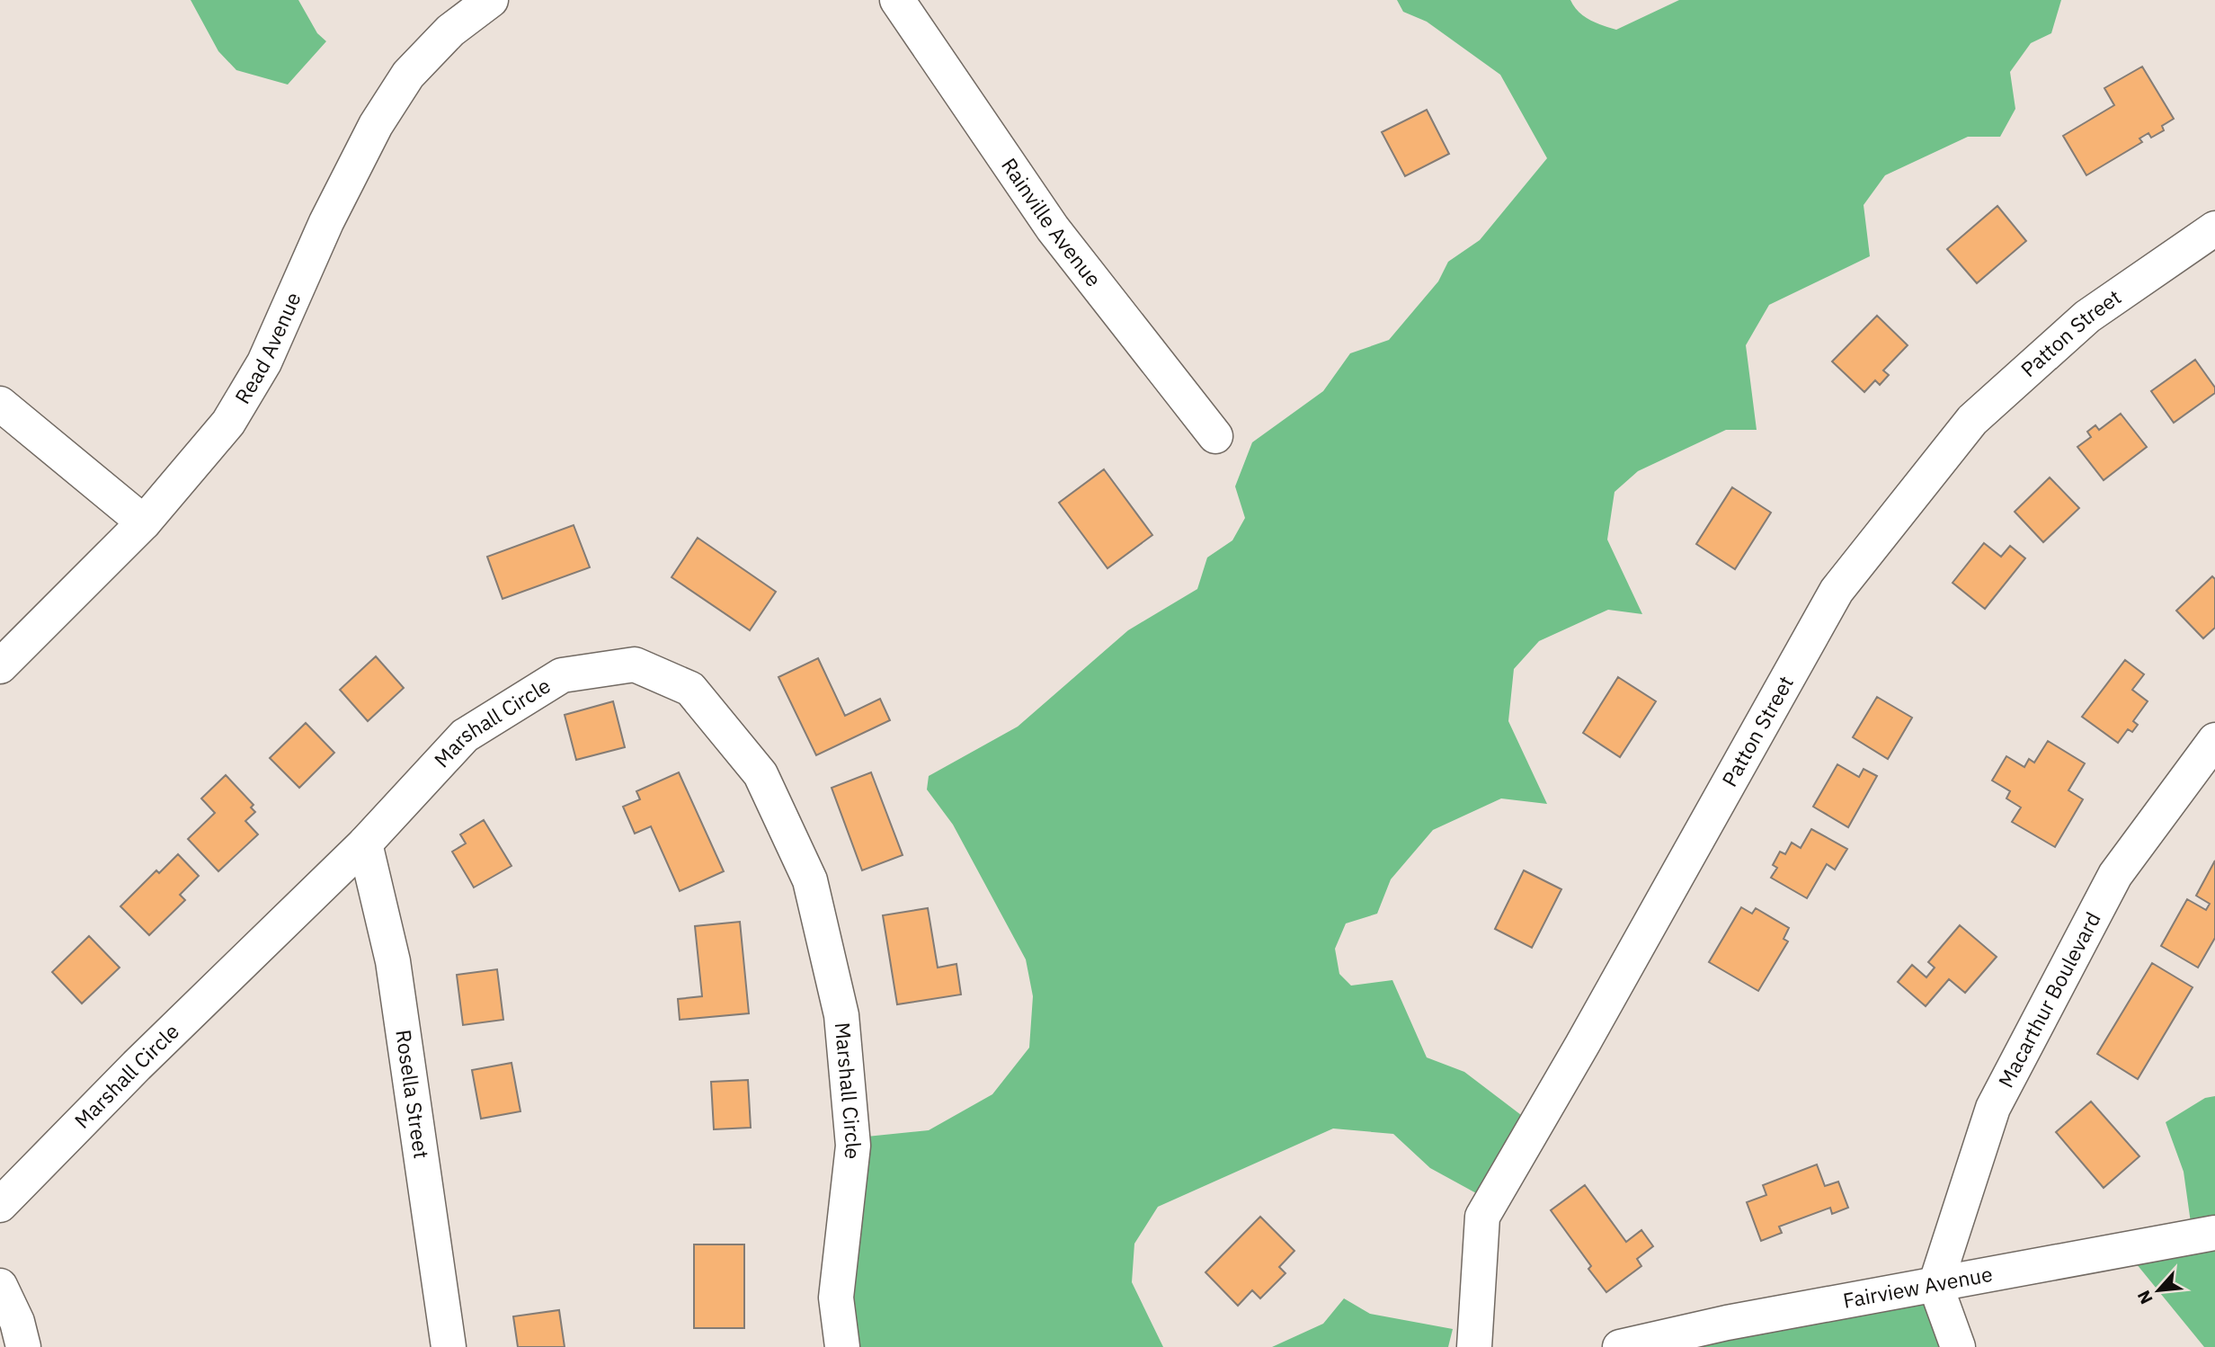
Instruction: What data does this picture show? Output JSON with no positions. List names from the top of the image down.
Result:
{
  "streets": {
    "street": [
      "Rainville Avenue",
      "Patton Street",
      "Read Avenue",
      "Marshall Circle",
      "Macarthur Boulevard",
      "Rosella Street",
      "Fairview Avenue"
    ]
  },
  "crossings": [
    ["Marshall Circle", "Rosella Street"],
    ["Macarthur Boulevard", "Fairview Avenue"]
  ],
  "north": "bottom left"
}
